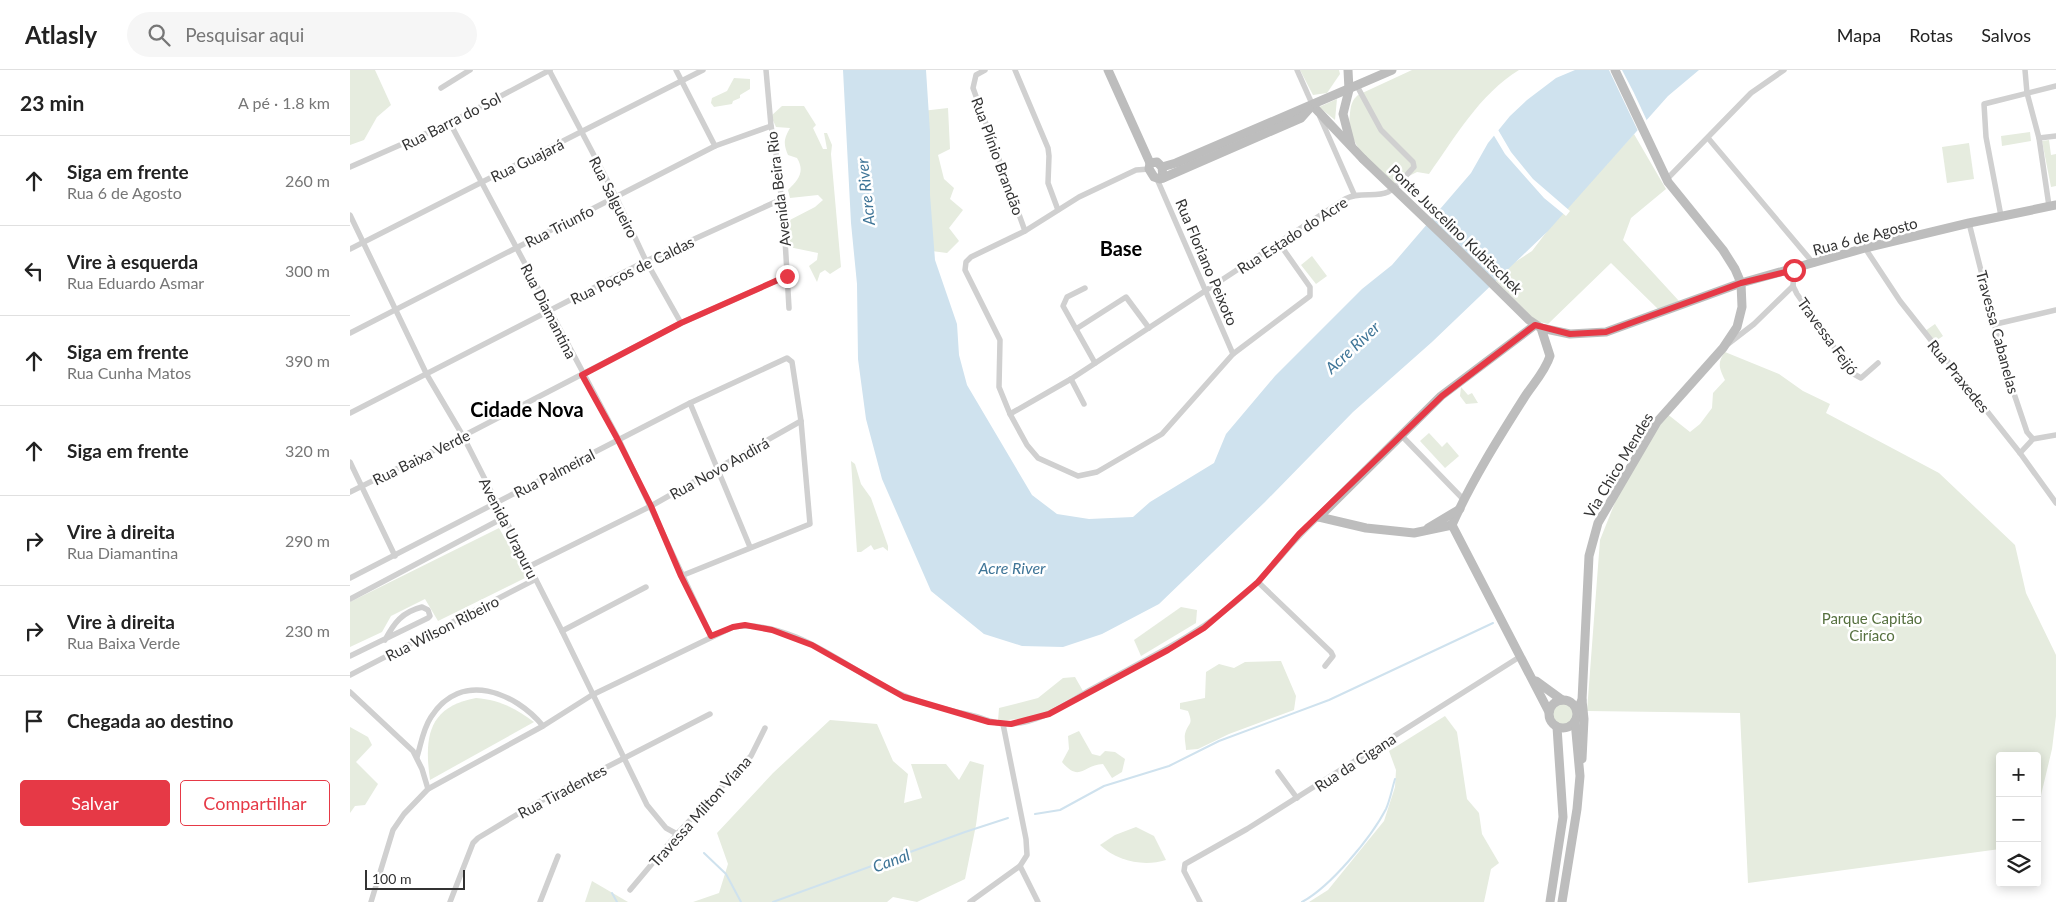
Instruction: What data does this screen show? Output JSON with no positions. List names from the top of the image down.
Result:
{
  "streets": {
    "main road": [
      "Ponte Juscelino Kubitschek",
      "Rua 6 de Agosto",
      "Rua Floriano Peixoto",
      "Via Chico Mendes"
    ],
    "street": [
      "Rua Barra do Sol",
      "Rua Plínio Brandão",
      "Rua Guajará",
      "Avenida Beira Rio",
      "Rua Salgueiro",
      "Rua Triunfo",
      "Rua Estado do Acre",
      "Rua Poços de Caldas",
      "Rua Diamantina",
      "Travessa Cabanelas",
      "Travessa Feijó",
      "Rua Praxedes",
      "Rua Baixa Verde",
      "Rua Novo Andirá",
      "Rua Palmeiral",
      "Avenida Urapuru",
      "Rua Wilson Ribeiro",
      "Rua da Cigana",
      "Rua Tiradentes",
      "Travessa Milton Viana"
    ]
  },
  "crossings": [
    ["Rua Barra do Sol", "Rua Salgueiro"],
    ["Rua Barra do Sol", "Rua Diamantina"],
    ["Rua Guajará", "Rua Salgueiro"],
    ["Rua Guajará", "Rua Diamantina"],
    ["Rua Guajará", "Avenida Urapuru"],
    ["Avenida Beira Rio", "Rua Triunfo"],
    ["Avenida Beira Rio", "Rua Poços de Caldas"],
    ["Avenida Beira Rio", "Rua Baixa Verde"],
    ["Rua Salgueiro", "Rua Triunfo"],
    ["Rua Salgueiro", "Rua Poços de Caldas"],
    ["Rua Salgueiro", "Rua Baixa Verde"],
    ["Rua Triunfo", "Rua Diamantina"],
    ["Rua Triunfo", "Avenida Urapuru"],
    ["Ponte Juscelino Kubitschek", "Rua 6 de Agosto"],
    ["Rua Estado do Acre", "Rua Floriano Peixoto"],
    ["Rua 6 de Agosto", "Travessa Cabanelas"],
    ["Rua 6 de Agosto", "Travessa Feijó"],
    ["Rua 6 de Agosto", "Rua Praxedes"],
    ["Rua 6 de Agosto", "Via Chico Mendes"],
    ["Rua Poços de Caldas", "Rua Diamantina"],
    ["Rua Poços de Caldas", "Avenida Urapuru"],
    ["Rua Diamantina", "Rua Baixa Verde"],
    ["Rua Diamantina", "Rua Novo Andirá"],
    ["Rua Diamantina", "Rua Palmeiral"],
    ["Rua Baixa Verde", "Avenida Urapuru"],
    ["Rua Novo Andirá", "Rua Palmeiral"],
    ["Rua Novo Andirá", "Avenida Urapuru"],
    ["Rua Palmeiral", "Avenida Urapuru"],
    ["Avenida Urapuru", "Rua Wilson Ribeiro"],
    ["Avenida Urapuru", "Rua Tiradentes"],
    ["Avenida Urapuru", "Travessa Milton Viana"]
  ],
  "districts": ["Base", "Cidade Nova"],
  "water": ["Acre River", "Canal"],
  "parks": ["Parque Capitão Ciríaco"],
  "scale_bar": "100 m",
  "page": {
    "header": "Atlasly",
    "search": "Pesquisar aqui",
    "nav": ["Mapa", "Rotas", "Salvos"],
    "heading": ["23 min", "A pé · 1.8 km"],
    "list": [
      ["Siga em frente", "Rua 6 de Agosto", "260 m"],
      ["Vire à esquerda", "Rua Eduardo Asmar", "300 m"],
      ["Siga em frente", "Rua Cunha Matos", "390 m"],
      ["Siga em frente", "320 m"],
      ["Vire à direita", "Rua Diamantina", "290 m"],
      ["Vire à direita", "Rua Baixa Verde", "230 m"],
      "Chegada ao destino"
    ],
    "map_buttons": ["+", "−"],
    "buttons": ["Salvar", "Compartilhar"],
    "scale": "100 m"
  }
}
